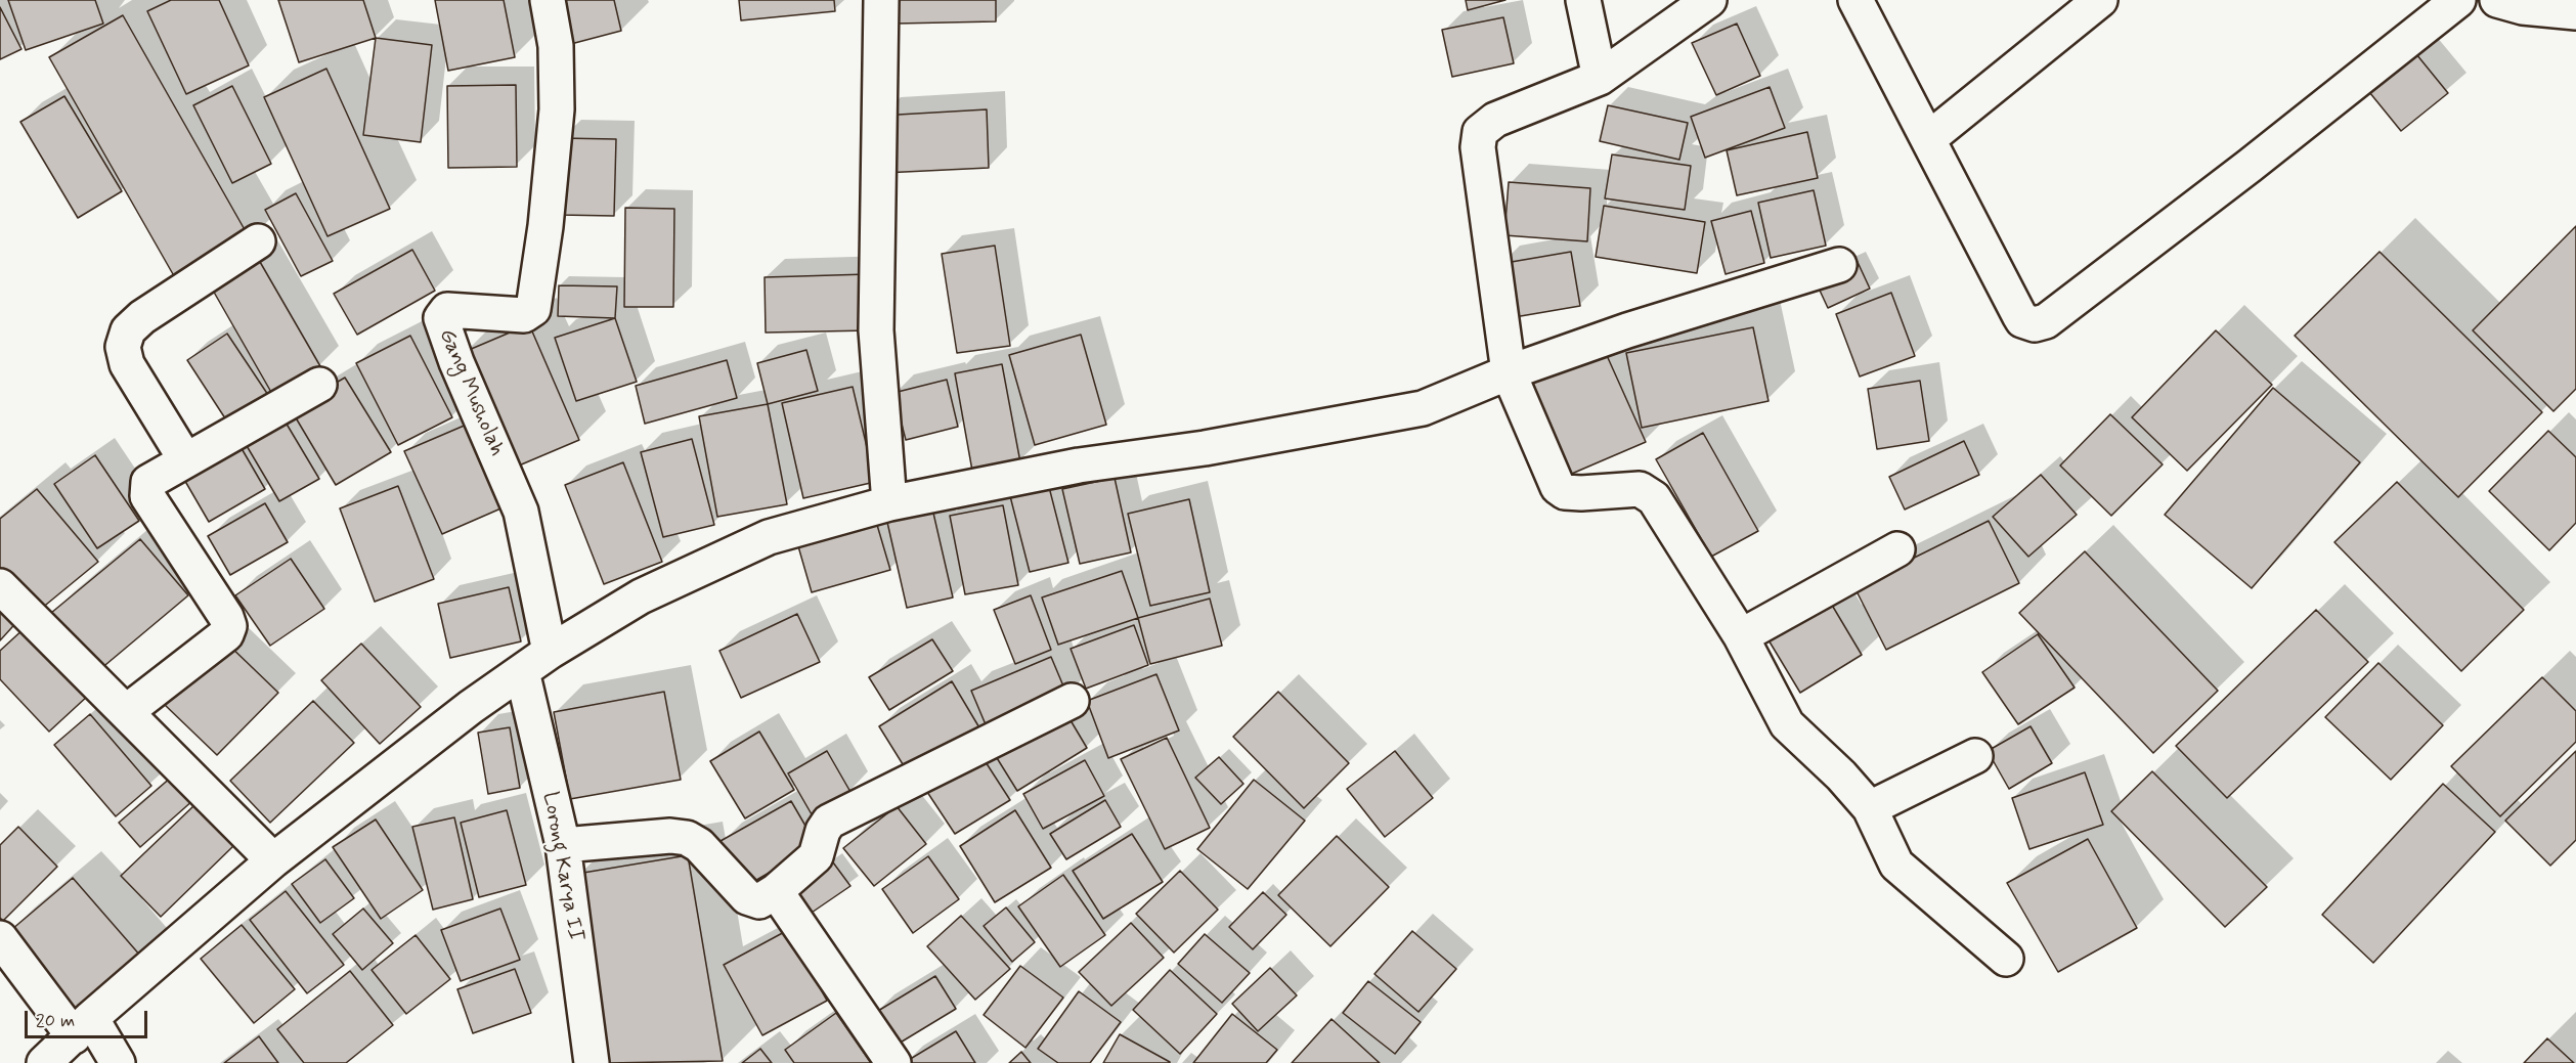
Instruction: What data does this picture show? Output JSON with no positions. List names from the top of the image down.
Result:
{
  "streets": {
    "street": ["Gang Musholah", "Lorong Karya II"]
  },
  "scale_bar": "20 m"
}
